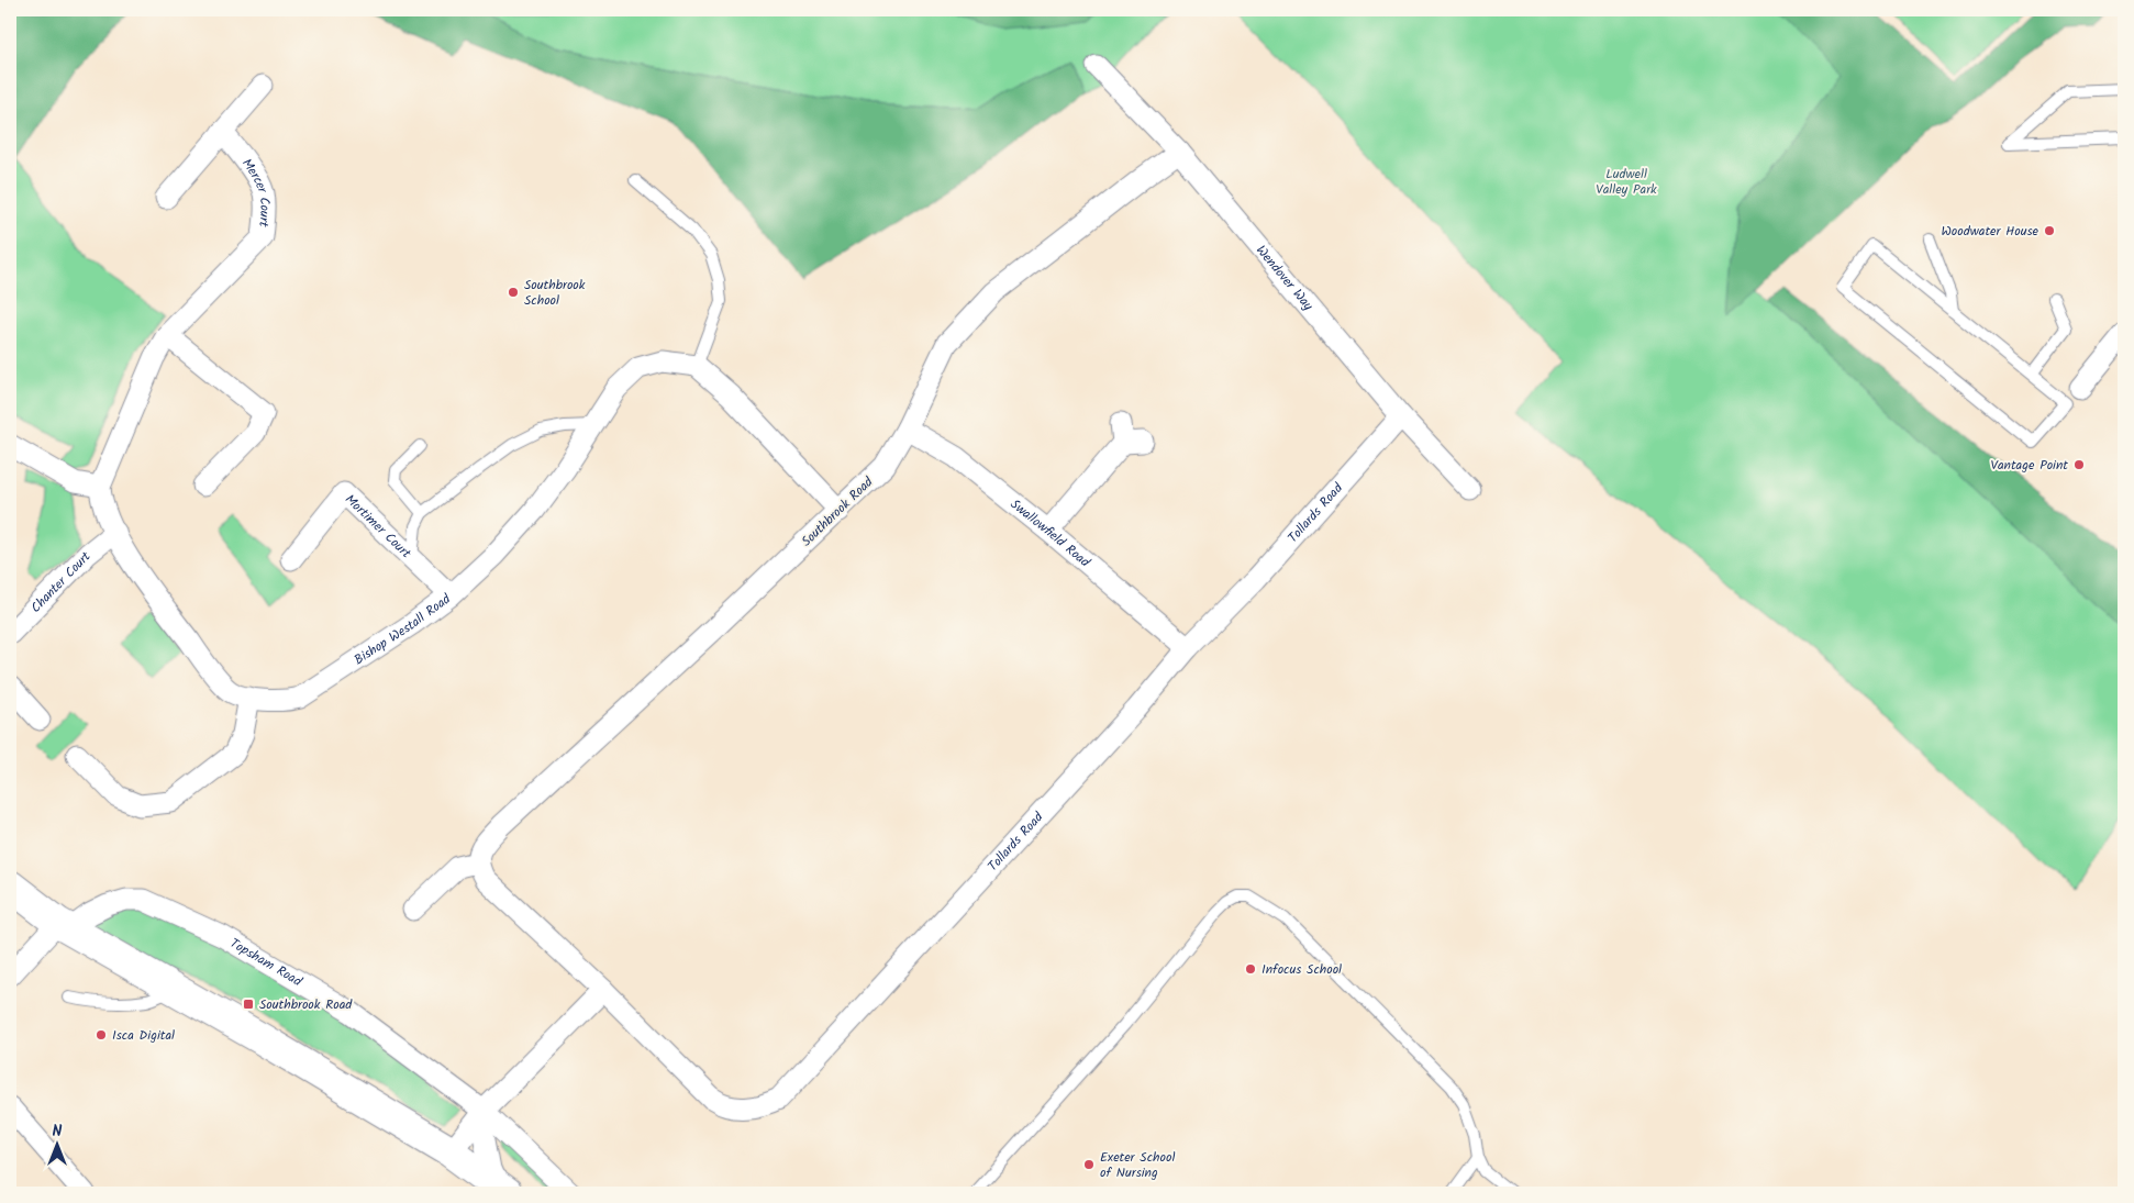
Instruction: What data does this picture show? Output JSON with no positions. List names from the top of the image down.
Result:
{
  "streets": {
    "street": [
      "Mercer Court",
      "Wendover Way",
      "Southbrook Road",
      "Tollards Road",
      "Mortimer Court",
      "Swallowfield Road",
      "Chanter Court",
      "Bishop Westall Road",
      "Topsham Road"
    ]
  },
  "crossings": [
    ["Wendover Way", "Southbrook Road"],
    ["Wendover Way", "Tollards Road"],
    ["Southbrook Road", "Swallowfield Road"],
    ["Tollards Road", "Swallowfield Road"],
    ["Mortimer Court", "Bishop Westall Road"],
    ["Chanter Court", "Bishop Westall Road"]
  ],
  "parks": ["Ludwell Valley Park"],
  "places": {
    "other": [
      "Woodwater House",
      "Southbrook School",
      "Vantage Point",
      "Infocus School",
      "Isca Digital",
      "Exeter School of Nursing"
    ],
    "transit": ["Southbrook Road"]
  },
  "north": "top"
}
